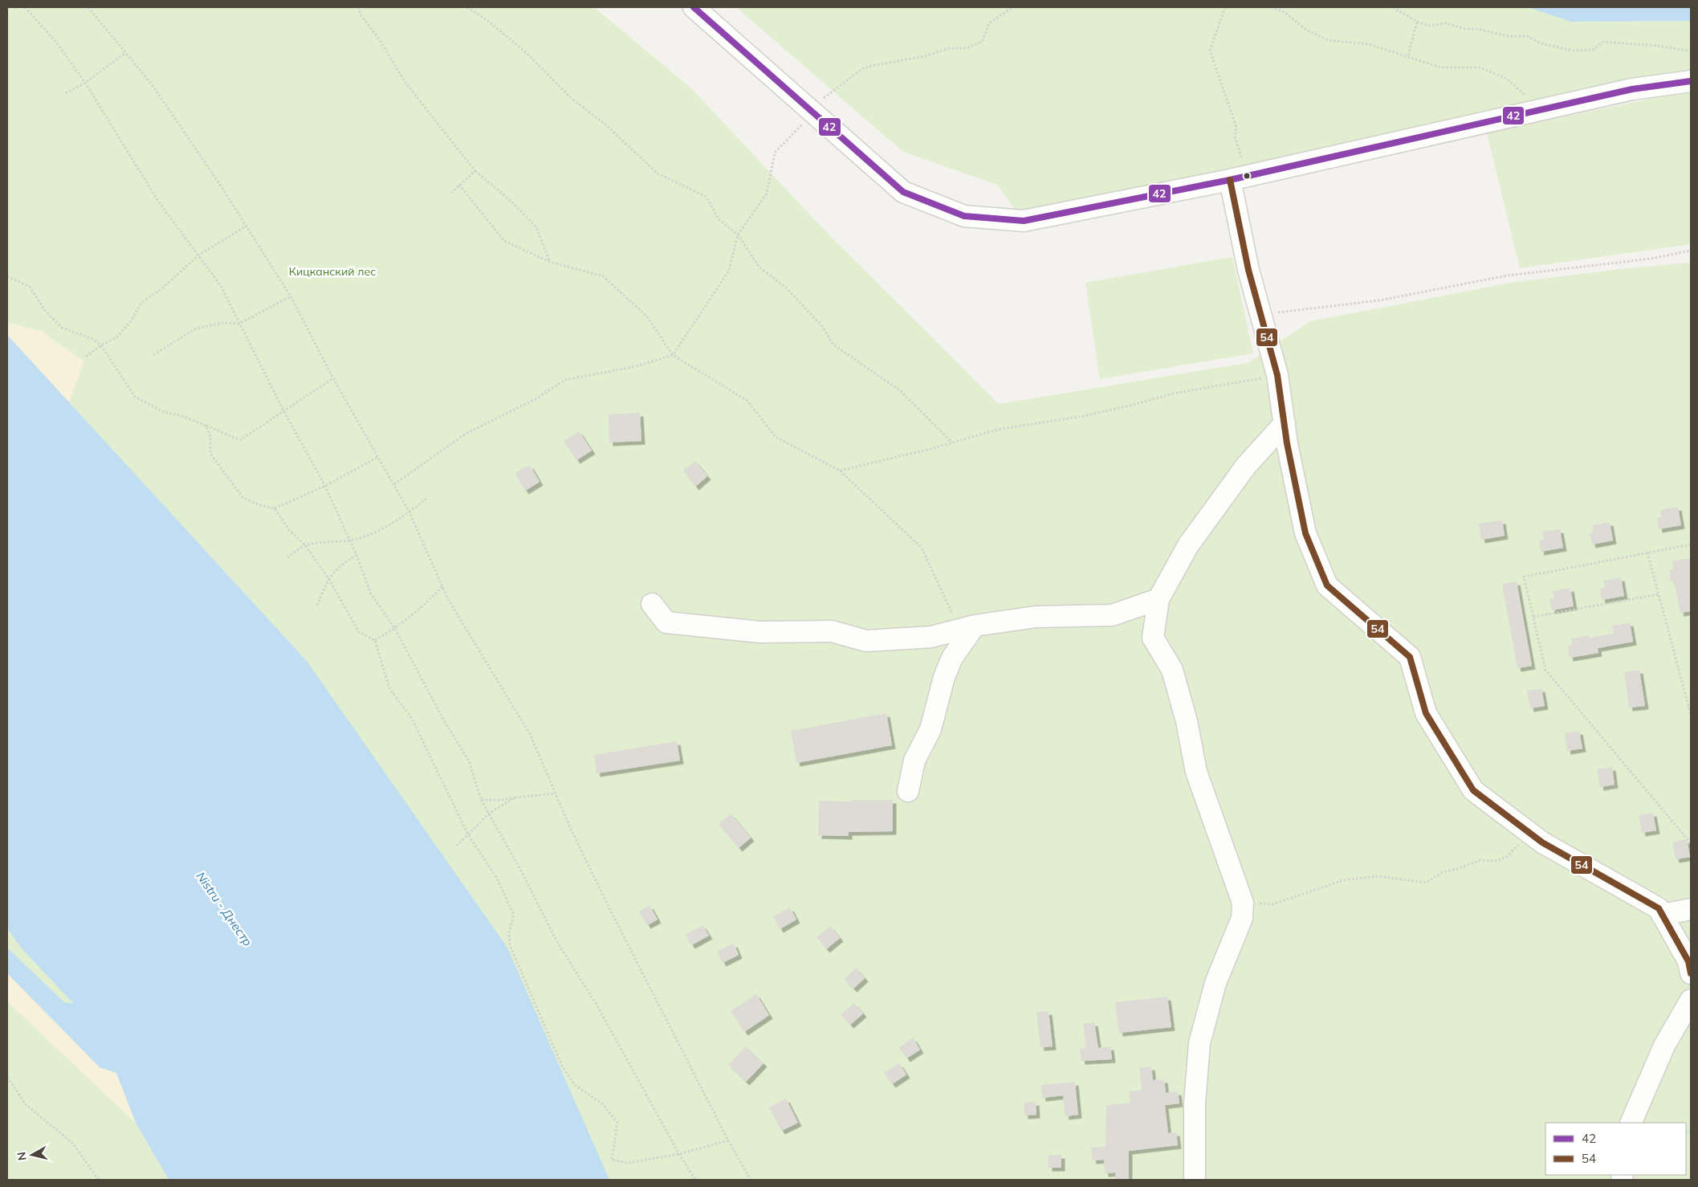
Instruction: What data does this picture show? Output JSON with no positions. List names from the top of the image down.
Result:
{
  "water": ["Nistru - Днестр"],
  "parks": ["Кицканский лес"],
  "lines": ["transit line 42", "transit line 54"],
  "legend": ["42", "54"],
  "north": "left"
}
